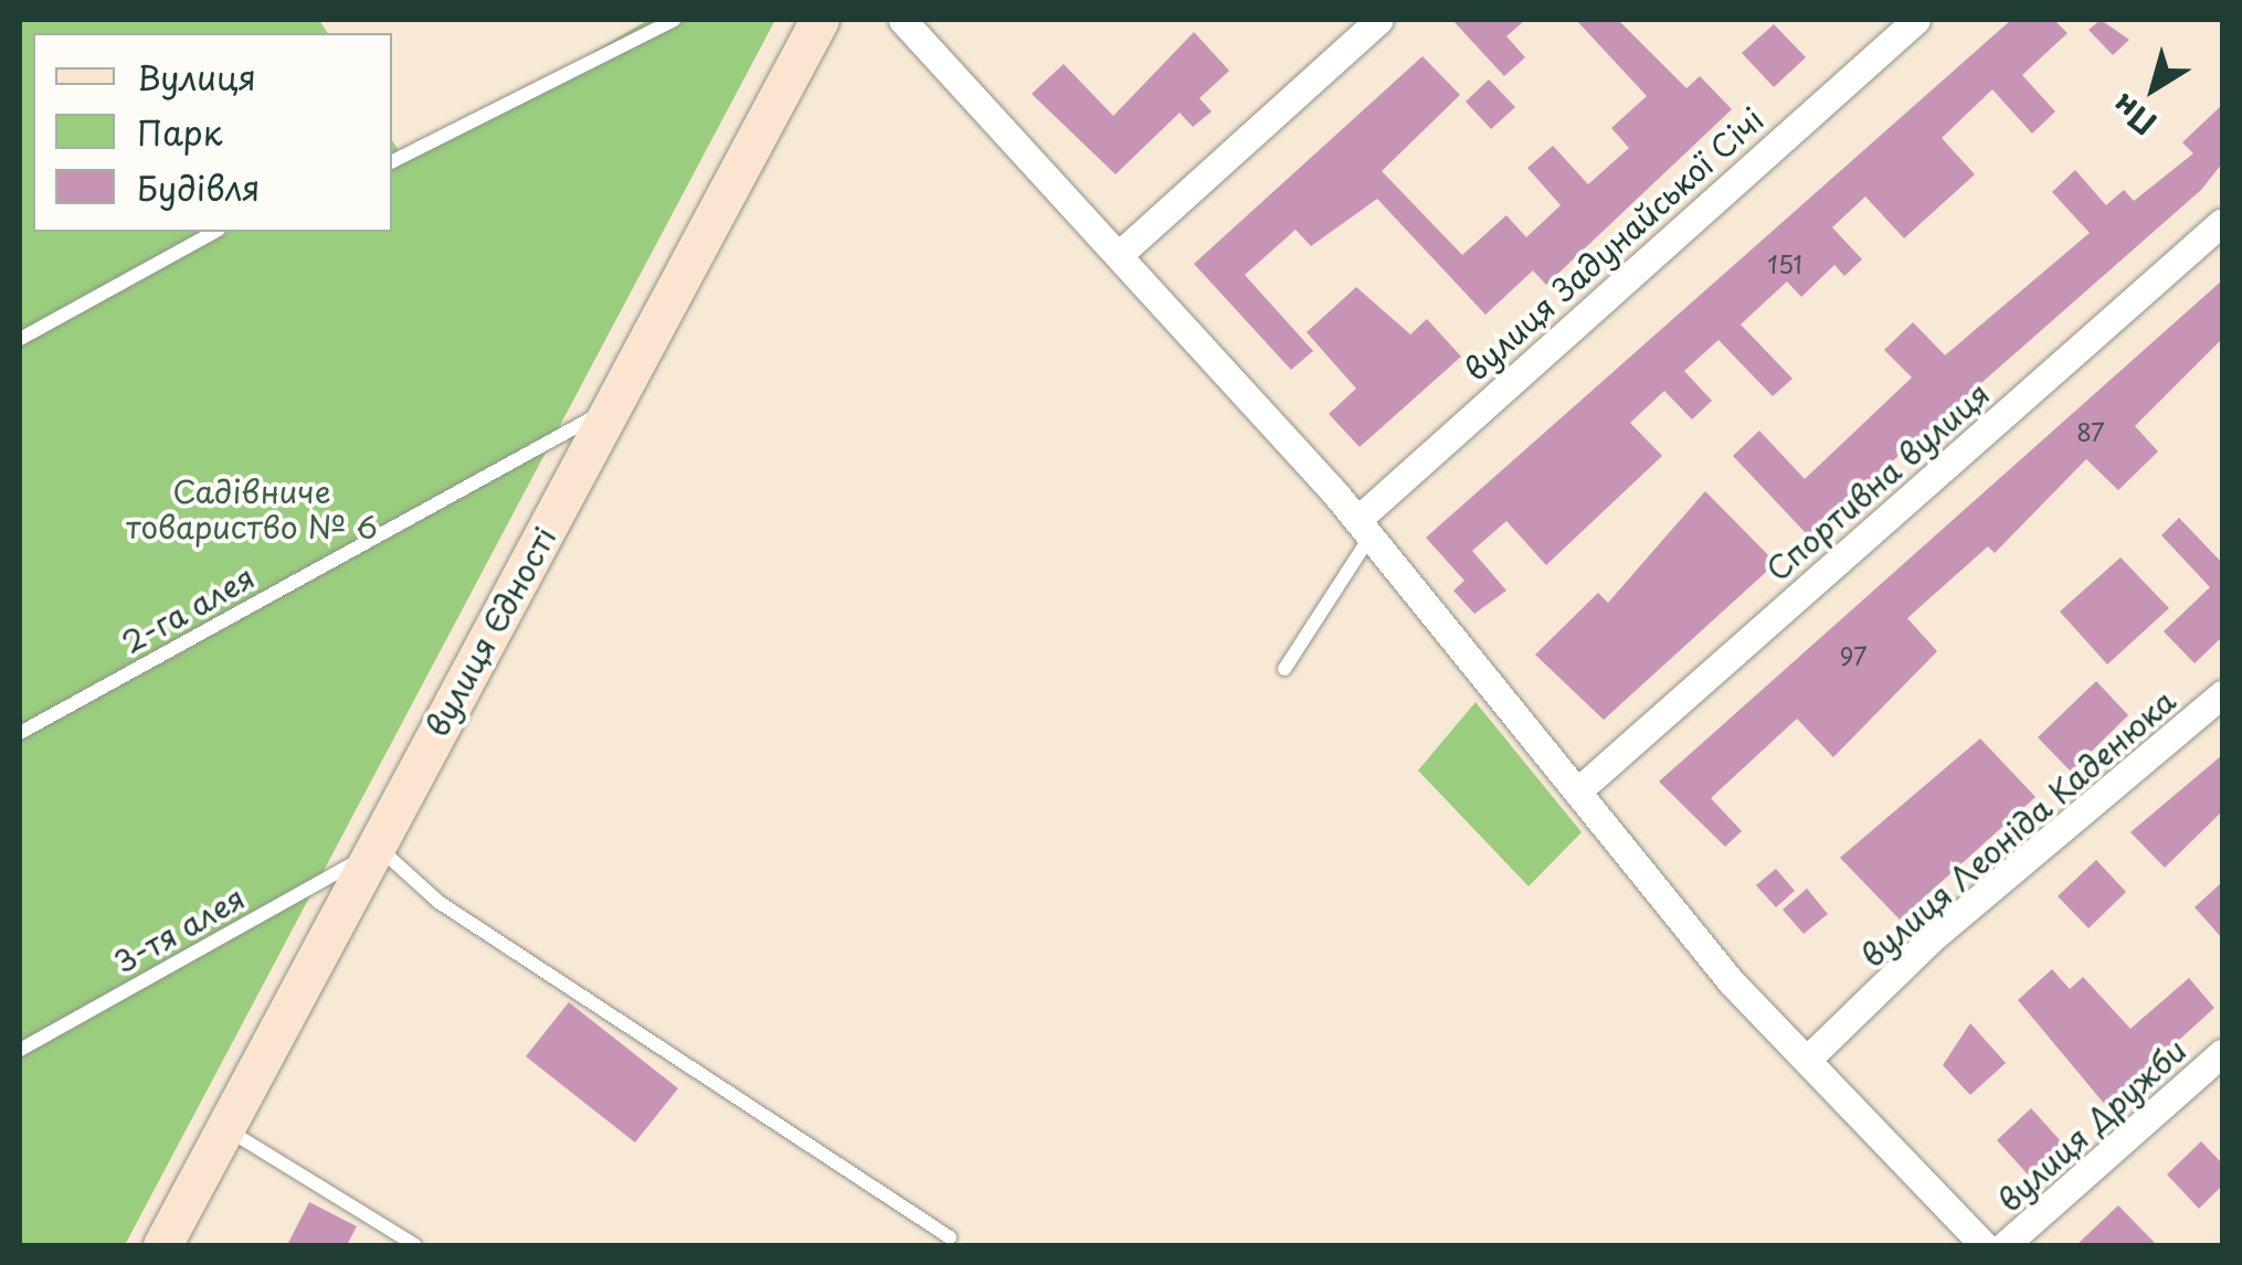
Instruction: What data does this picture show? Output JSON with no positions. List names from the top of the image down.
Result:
{
  "streets": {
    "main road": ["вулиця Єдності"],
    "street": [
      "вулиця Задунайської Січі",
      "Спортивна вулиця",
      "вулиця Леоніда Каденюка",
      "вулиця Дружби"
    ],
    "lane": ["2-га алея", "3-тя алея"]
  },
  "crossings": [
    ["2-га алея", "вулиця Єдності"],
    ["вулиця Єдності", "3-тя алея"]
  ],
  "parks": ["Садівниче товариство № 6"],
  "house_numbers": ["151", "87", "97"],
  "legend": ["Вулиця", "Парк", "Будівля"],
  "north": "bottom left"
}
